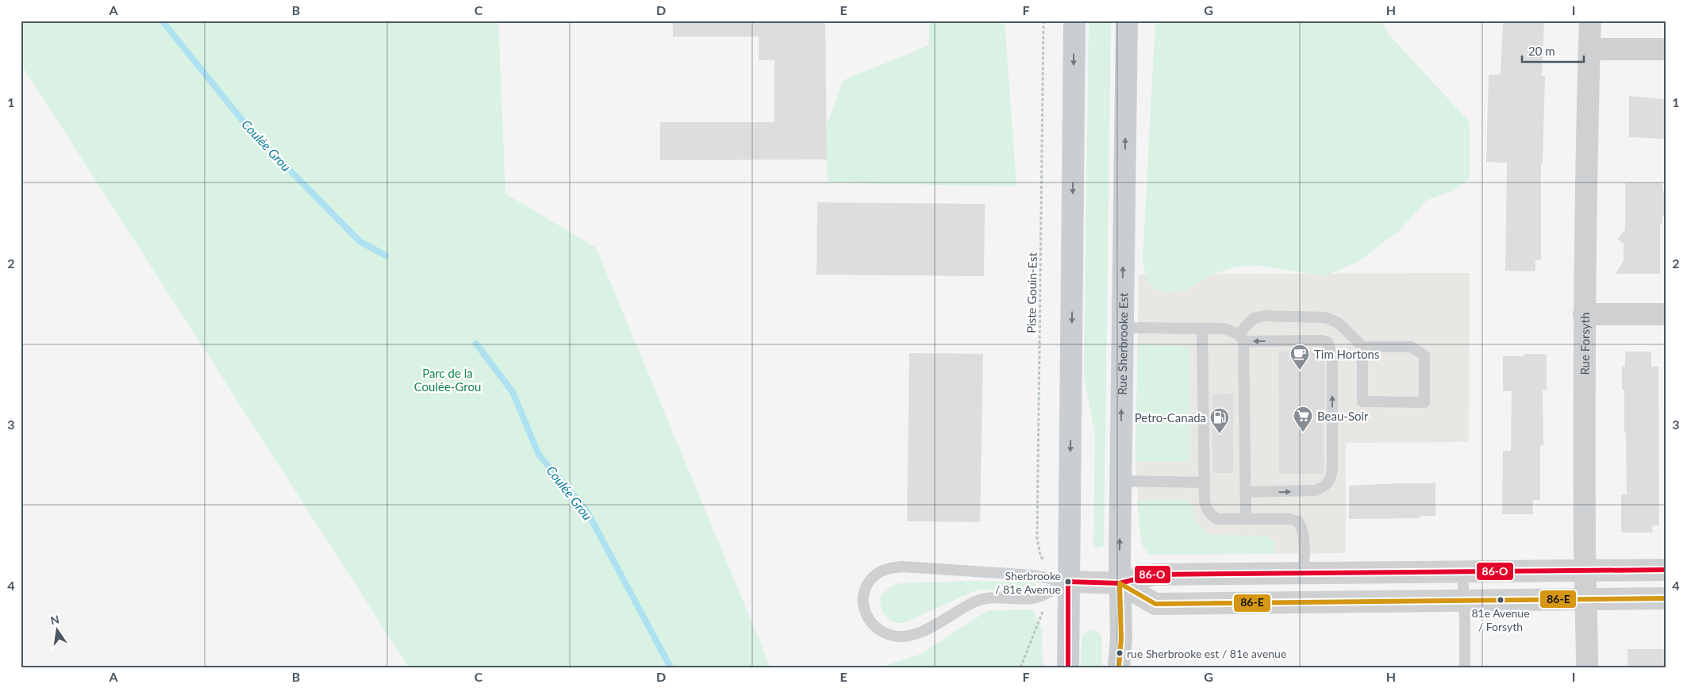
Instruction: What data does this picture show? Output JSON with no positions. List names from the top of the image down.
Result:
{
  "streets": {
    "main road": ["Rue Sherbrooke Est"],
    "street": ["Rue Forsyth"],
    "path": ["Piste Gouin-Est"]
  },
  "water": ["Coulée Grou"],
  "parks": ["Parc de la Coulée-Grou"],
  "places": {
    "cafe": ["Tim Hortons"],
    "supermarket": ["Beau-Soir"],
    "fuel station": ["Petro-Canada"],
    "other": ["Sherbrooke / 81e Avenue", "81e Avenue / Forsyth", "rue Sherbrooke est / 81e avenue"]
  },
  "lines": ["transit line 86-O", "transit line 86-E"],
  "scale_bar": "20 m",
  "north": "top",
  "grid": {
    "columns": [
      "A",
      "B",
      "C",
      "D",
      "E",
      "F",
      "G",
      "H",
      "I"
    ],
    "rows": [
      "1",
      "2",
      "3",
      "4"
    ]
  }
}
